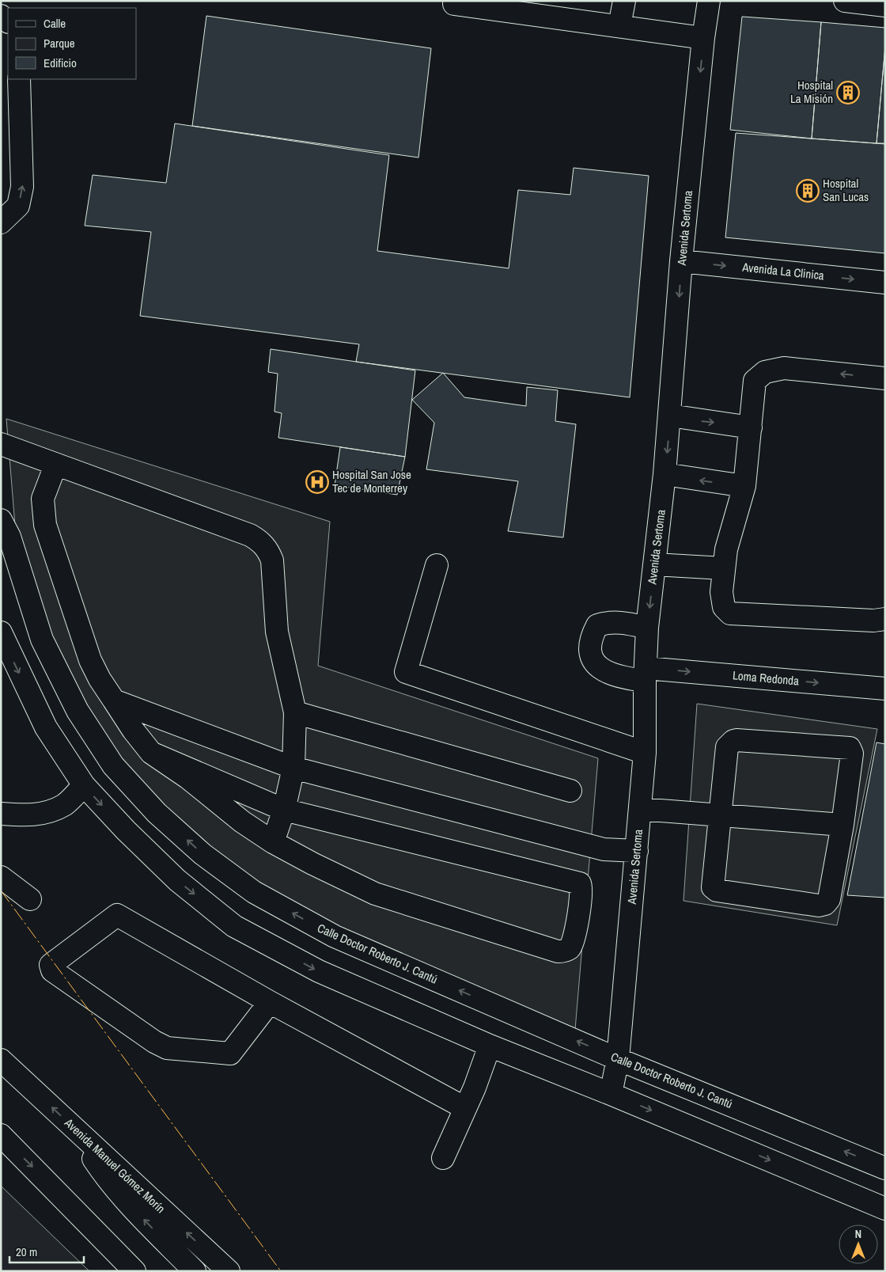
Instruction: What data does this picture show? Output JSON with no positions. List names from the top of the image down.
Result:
{
  "streets": {
    "main road": [
      "Avenida Sertoma",
      "Avenida La Clinica",
      "Loma Redonda",
      "Calle Doctor Roberto J. Cantú",
      "Avenida Manuel Gómez Morín"
    ]
  },
  "crossings": [
    ["Avenida Sertoma", "Avenida La Clinica"],
    ["Avenida Sertoma", "Loma Redonda"],
    ["Avenida Sertoma", "Calle Doctor Roberto J. Cantú"]
  ],
  "one_way": ["Avenida Sertoma"],
  "places": {
    "building": ["Hospital La Misión", "Hospital San Lucas"],
    "hospital": ["Hospital San Jose Tec de Monterrey"]
  },
  "legend": ["Calle", "Parque", "Edificio"],
  "scale_bar": "20 m",
  "north": "top"
}
